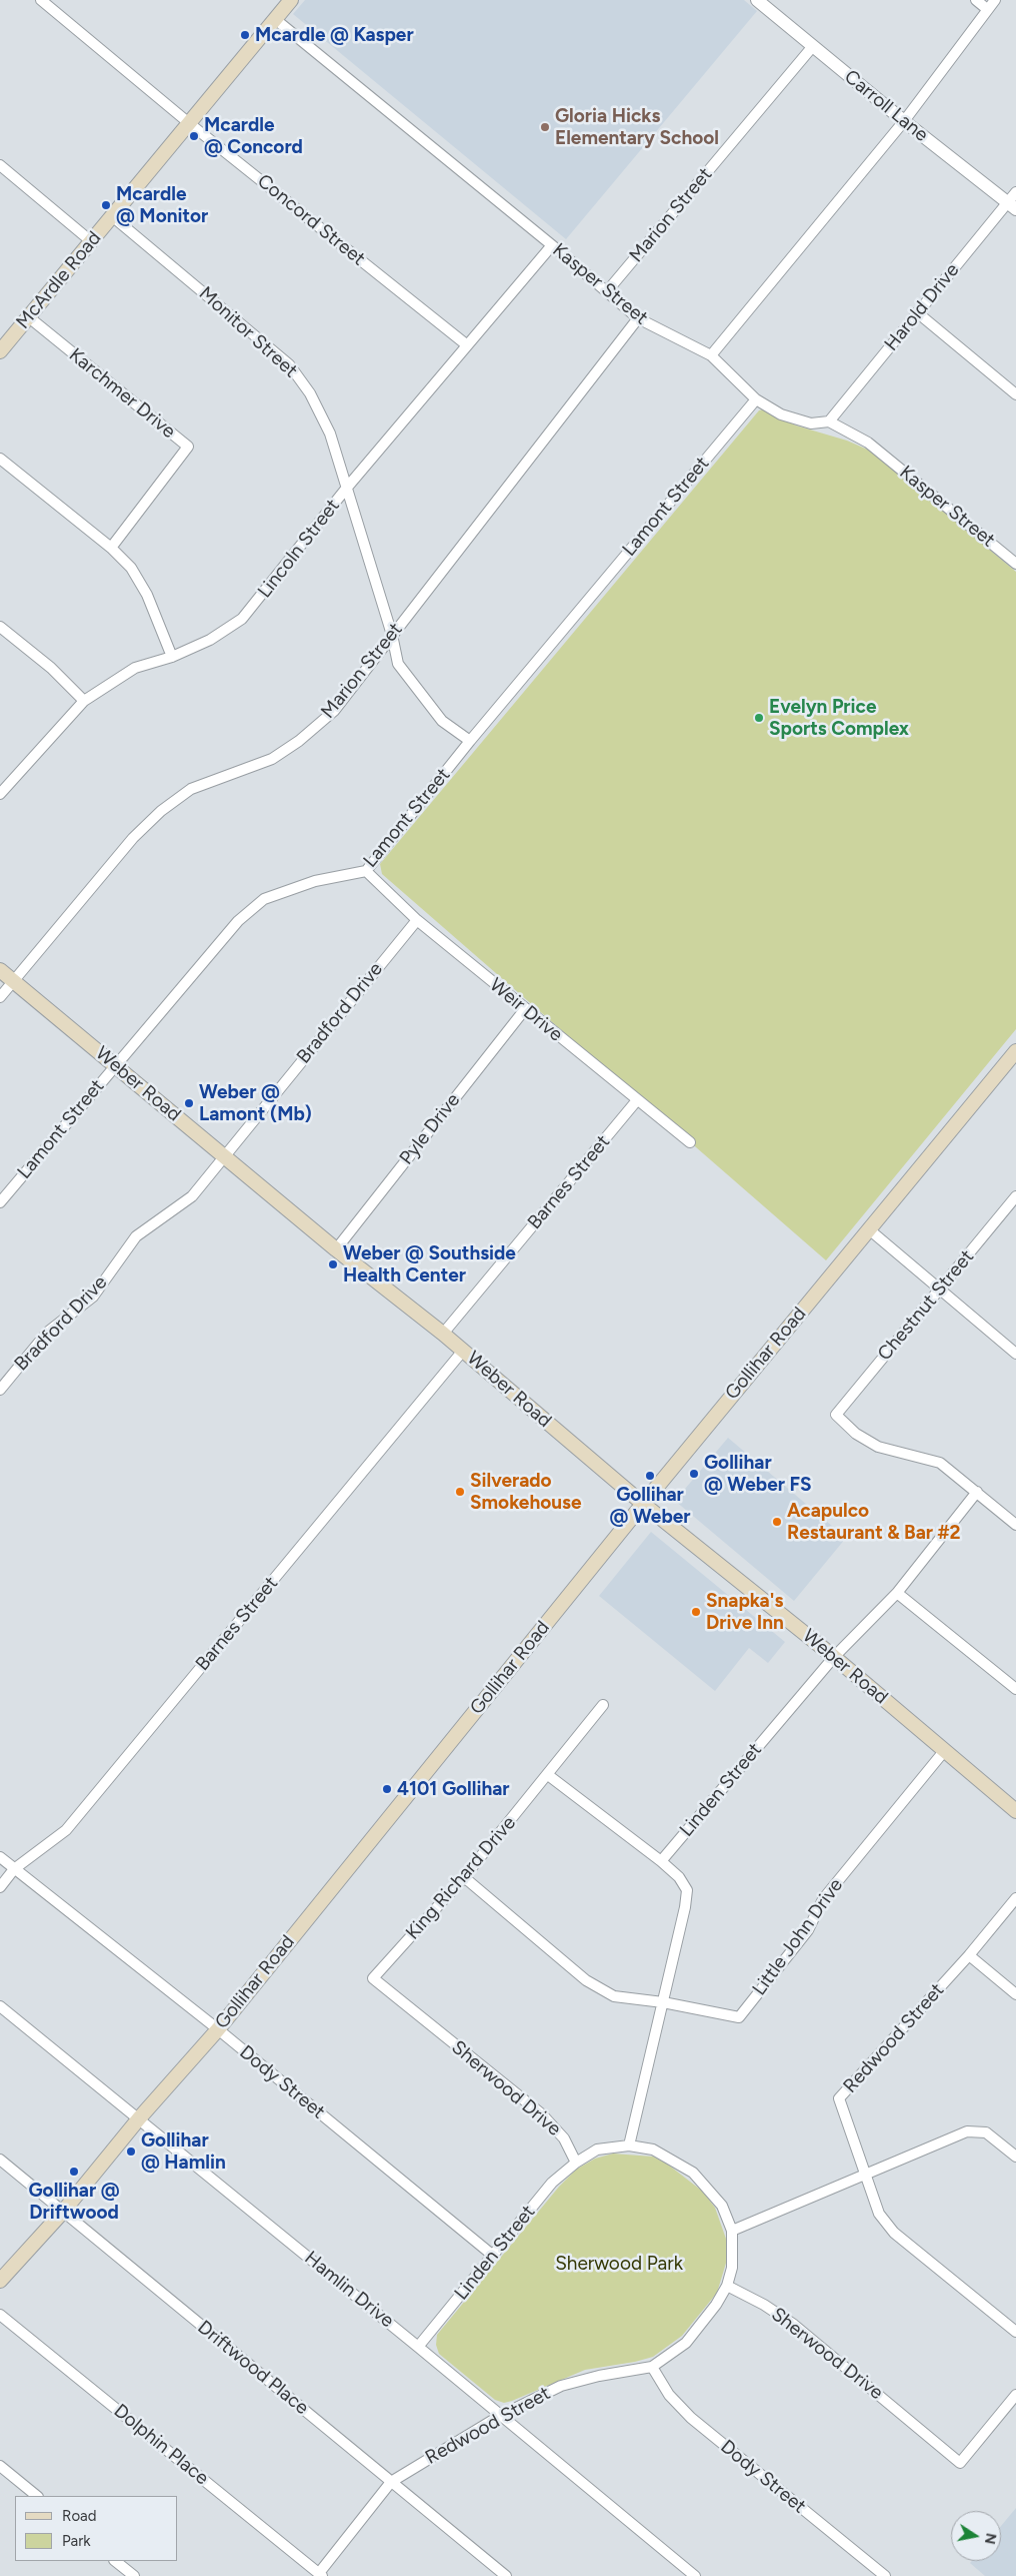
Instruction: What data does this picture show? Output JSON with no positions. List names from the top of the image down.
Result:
{
  "streets": {
    "main road": ["McArdle Road", "Weber Road", "Gollihar Road"],
    "street": [
      "Carroll Lane",
      "Marion Street",
      "Concord Street",
      "Kasper Street",
      "Harold Drive",
      "Monitor Street",
      "Karchmer Drive",
      "Lamont Street",
      "Lincoln Street",
      "Weir Drive",
      "Bradford Drive",
      "Pyle Drive",
      "Barnes Street",
      "Chestnut Street",
      "Linden Street",
      "King Richard Drive",
      "Little John Drive",
      "Redwood Street",
      "Dody Street",
      "Sherwood Drive",
      "Hamlin Drive",
      "Driftwood Place",
      "Dolphin Place"
    ]
  },
  "crossings": [
    ["Carroll Lane", "Marion Street"],
    ["Carroll Lane", "Harold Drive"],
    ["Marion Street", "Kasper Street"],
    ["Marion Street", "Monitor Street"],
    ["Marion Street", "Weber Road"],
    ["Concord Street", "McArdle Road"],
    ["Concord Street", "Lincoln Street"],
    ["McArdle Road", "Kasper Street"],
    ["McArdle Road", "Monitor Street"],
    ["McArdle Road", "Karchmer Drive"],
    ["Kasper Street", "Harold Drive"],
    ["Kasper Street", "Lamont Street"],
    ["Kasper Street", "Lincoln Street"],
    ["Monitor Street", "Lamont Street"],
    ["Monitor Street", "Lincoln Street"],
    ["Lamont Street", "Weir Drive"],
    ["Lamont Street", "Weber Road"],
    ["Weir Drive", "Bradford Drive"],
    ["Weir Drive", "Pyle Drive"],
    ["Weir Drive", "Barnes Street"],
    ["Bradford Drive", "Weber Road"],
    ["Weber Road", "Pyle Drive"],
    ["Weber Road", "Barnes Street"],
    ["Weber Road", "Gollihar Road"],
    ["Weber Road", "Linden Street"],
    ["Weber Road", "Little John Drive"],
    ["Barnes Street", "Dody Street"],
    ["Chestnut Street", "Linden Street"],
    ["Gollihar Road", "Dody Street"],
    ["Gollihar Road", "Hamlin Drive"],
    ["Gollihar Road", "Driftwood Place"],
    ["Linden Street", "Dody Street"],
    ["Linden Street", "Sherwood Drive"],
    ["Linden Street", "Hamlin Drive"],
    ["King Richard Drive", "Little John Drive"],
    ["King Richard Drive", "Sherwood Drive"],
    ["Redwood Street", "Dody Street"],
    ["Redwood Street", "Sherwood Drive"],
    ["Redwood Street", "Hamlin Drive"],
    ["Redwood Street", "Driftwood Place"],
    ["Redwood Street", "Dolphin Place"]
  ],
  "parks": ["Sherwood Park"],
  "places": [
    "Mcardle @ Kasper",
    "Gloria Hicks Elementary School",
    "Mcardle @ Concord",
    "Mcardle @ Monitor",
    "Evelyn Price Sports Complex",
    "Weber @ Lamont (Mb)",
    "Weber @ Southside Health Center",
    "Gollihar @ Weber FS",
    "Gollihar @ Weber",
    "Silverado Smokehouse",
    "Acapulco Restaurant & Bar #2",
    "Snapka's Drive Inn",
    "4101 Gollihar",
    "Gollihar @ Hamlin",
    "Gollihar @ Driftwood"
  ],
  "legend": ["Road", "Park"],
  "north": "right"
}
